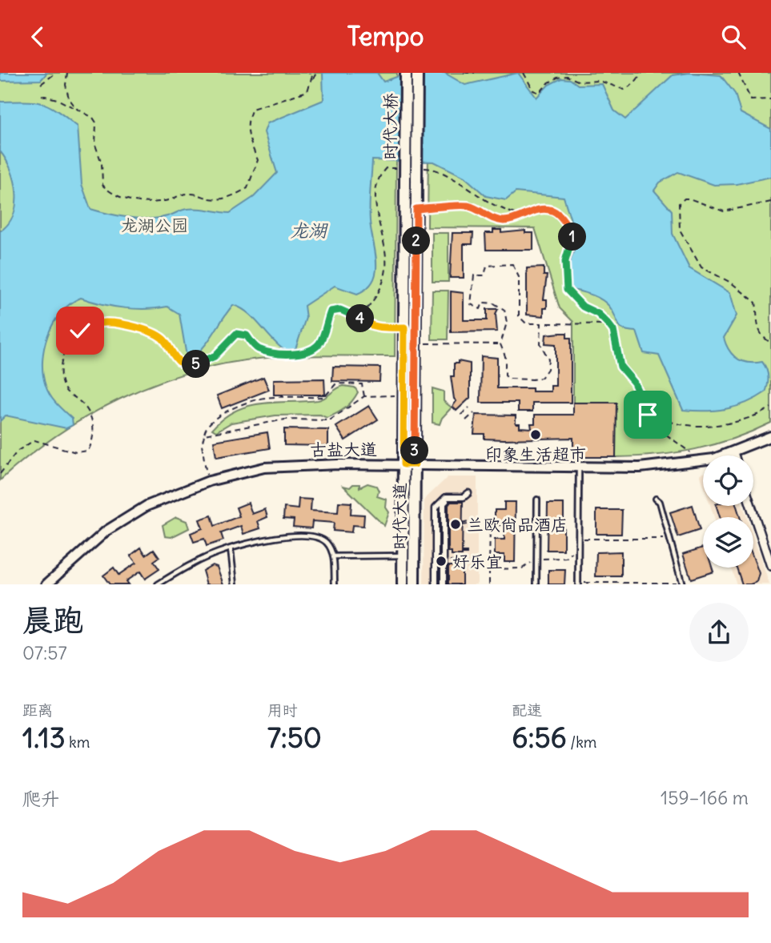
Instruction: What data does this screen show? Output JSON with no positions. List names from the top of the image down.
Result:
{
  "streets": {
    "main road": ["时代大桥", "时代大道"],
    "street": ["古盐大道"]
  },
  "crossings": [
    ["时代大桥", "时代大道"],
    ["古盐大道", "时代大道"]
  ],
  "water": ["龙湖"],
  "parks": ["龙湖公园"],
  "places": ["印象生活超市", "兰欧尚品酒店", "好乐宜"],
  "page": {
    "header": "Tempo",
    "pins": [
      "1",
      "2",
      "4",
      "5",
      "3"
    ],
    "heading": ["晨跑", "07:57"],
    "stats": [
      ["距离", "1.13 km"],
      ["用时", "7:50"],
      ["配速", "6:56 /km"]
    ],
    "chart": ["爬升", "159–166 m"]
  }
}
